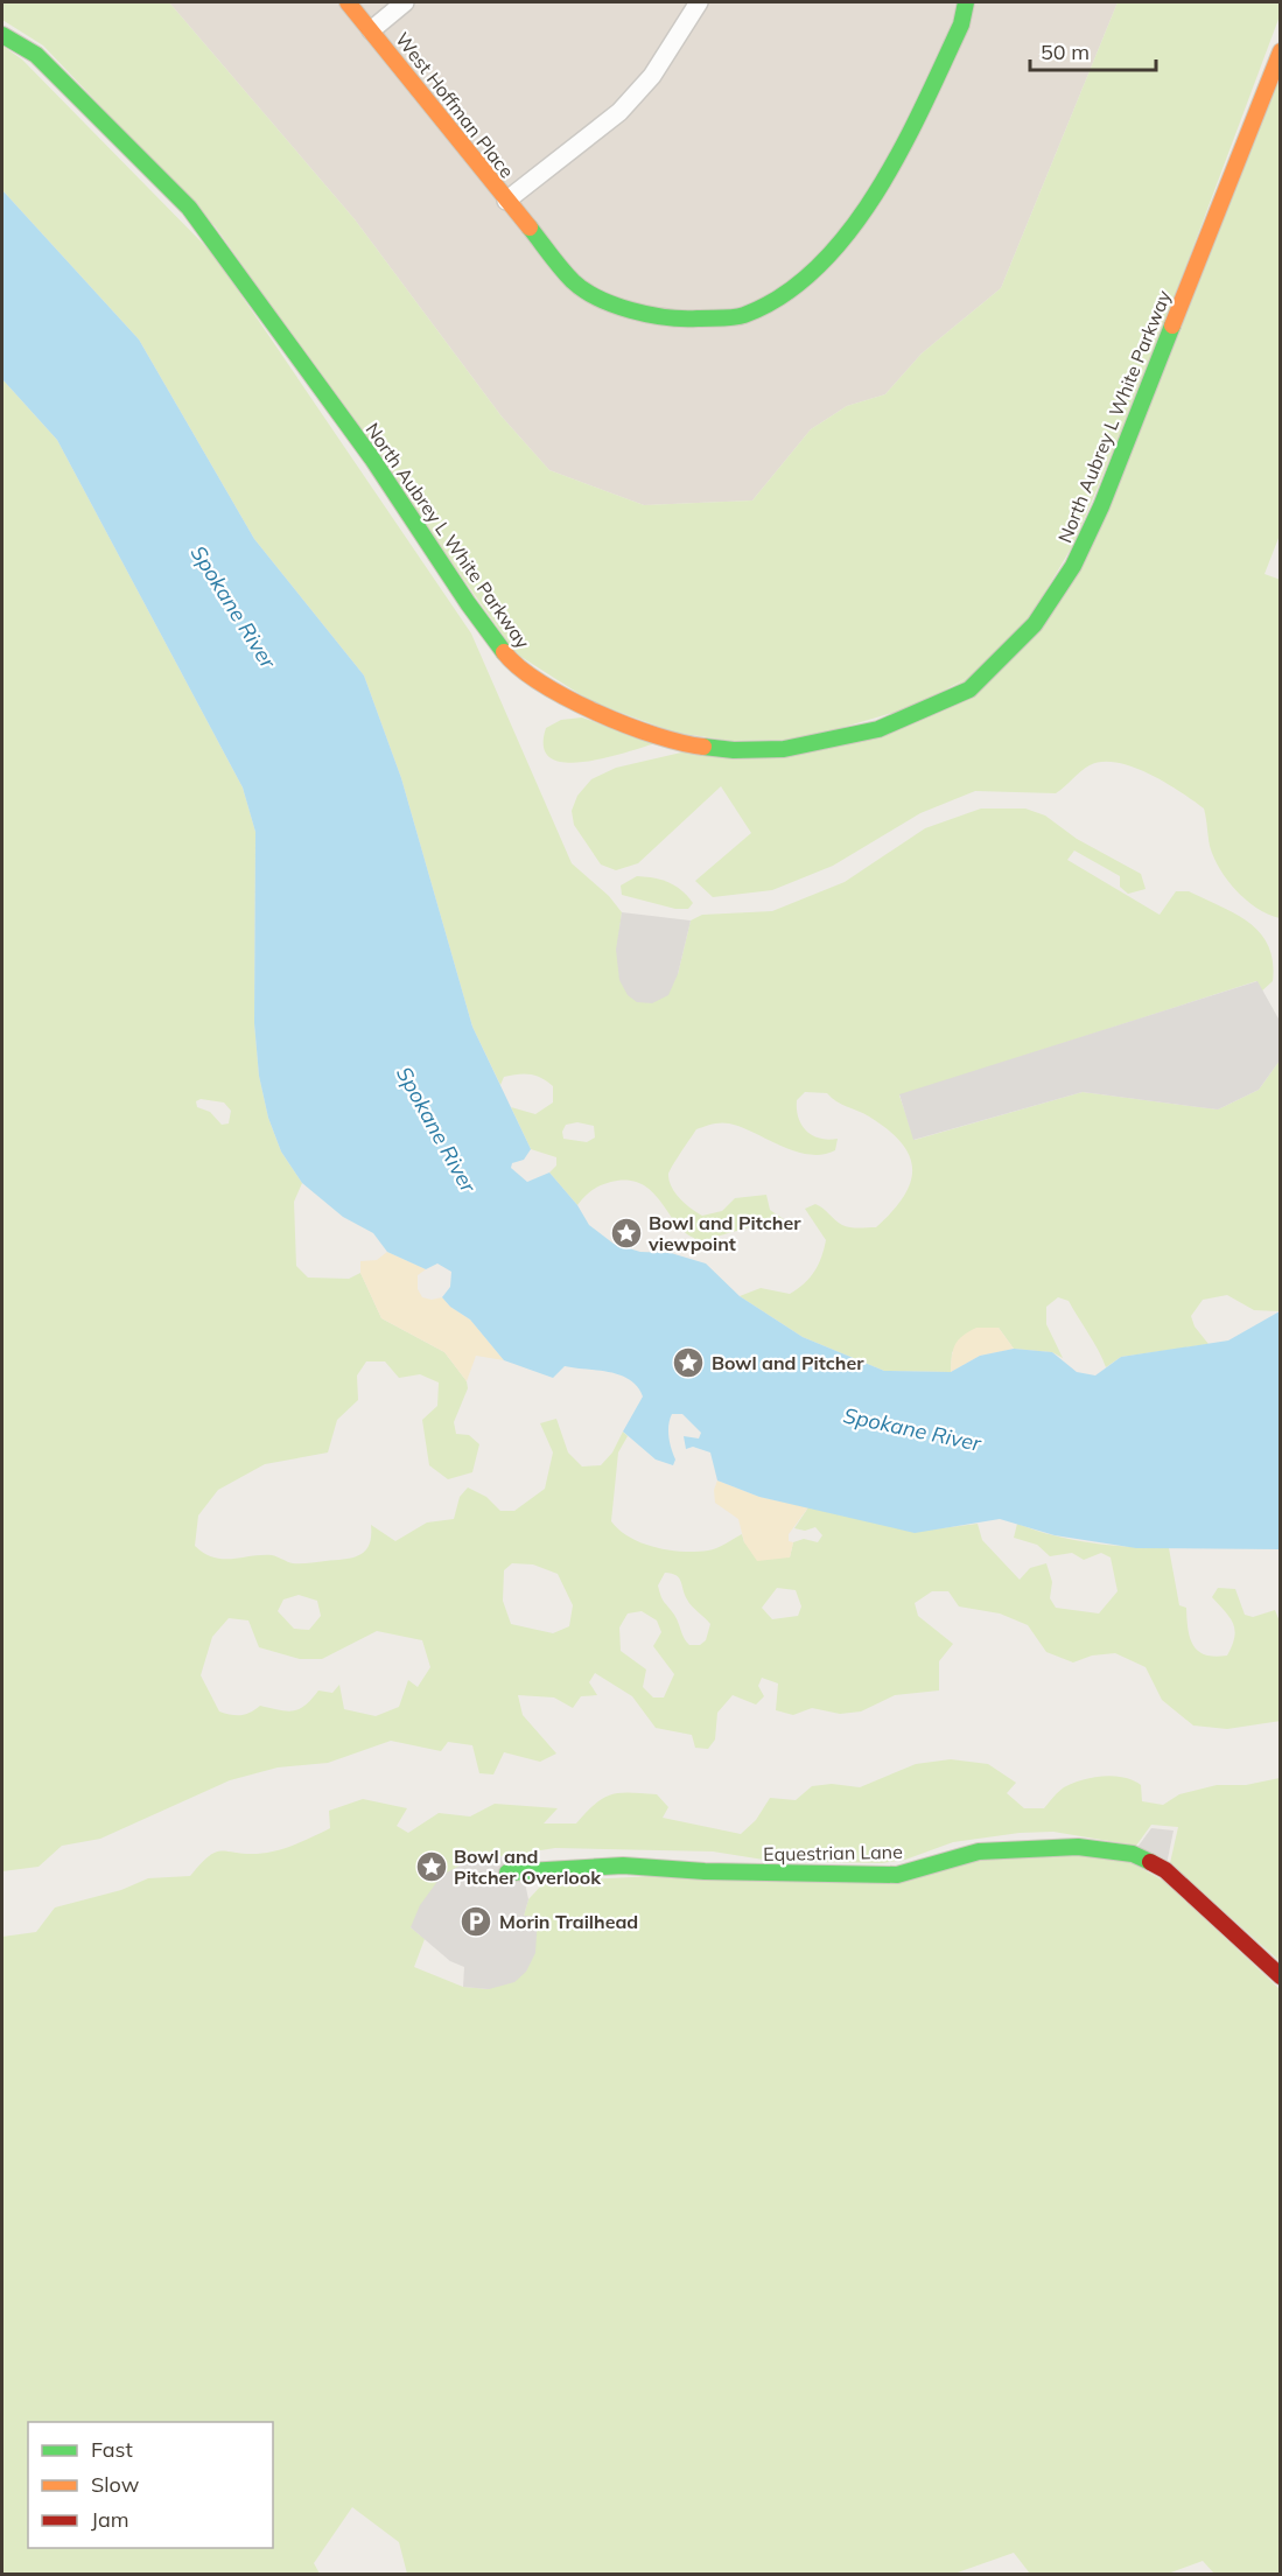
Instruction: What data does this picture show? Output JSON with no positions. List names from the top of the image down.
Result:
{
  "streets": {
    "street": ["West Hoffman Place", "North Aubrey L White Parkway", "Equestrian Lane"]
  },
  "water": ["Spokane River"],
  "places": {
    "place": ["Bowl and Pitcher viewpoint", "Bowl and Pitcher", "Bowl and Pitcher Overlook"],
    "parking": ["Morin Trailhead"]
  },
  "legend": ["Fast", "Slow", "Jam"],
  "scale_bar": "50 m"
}
